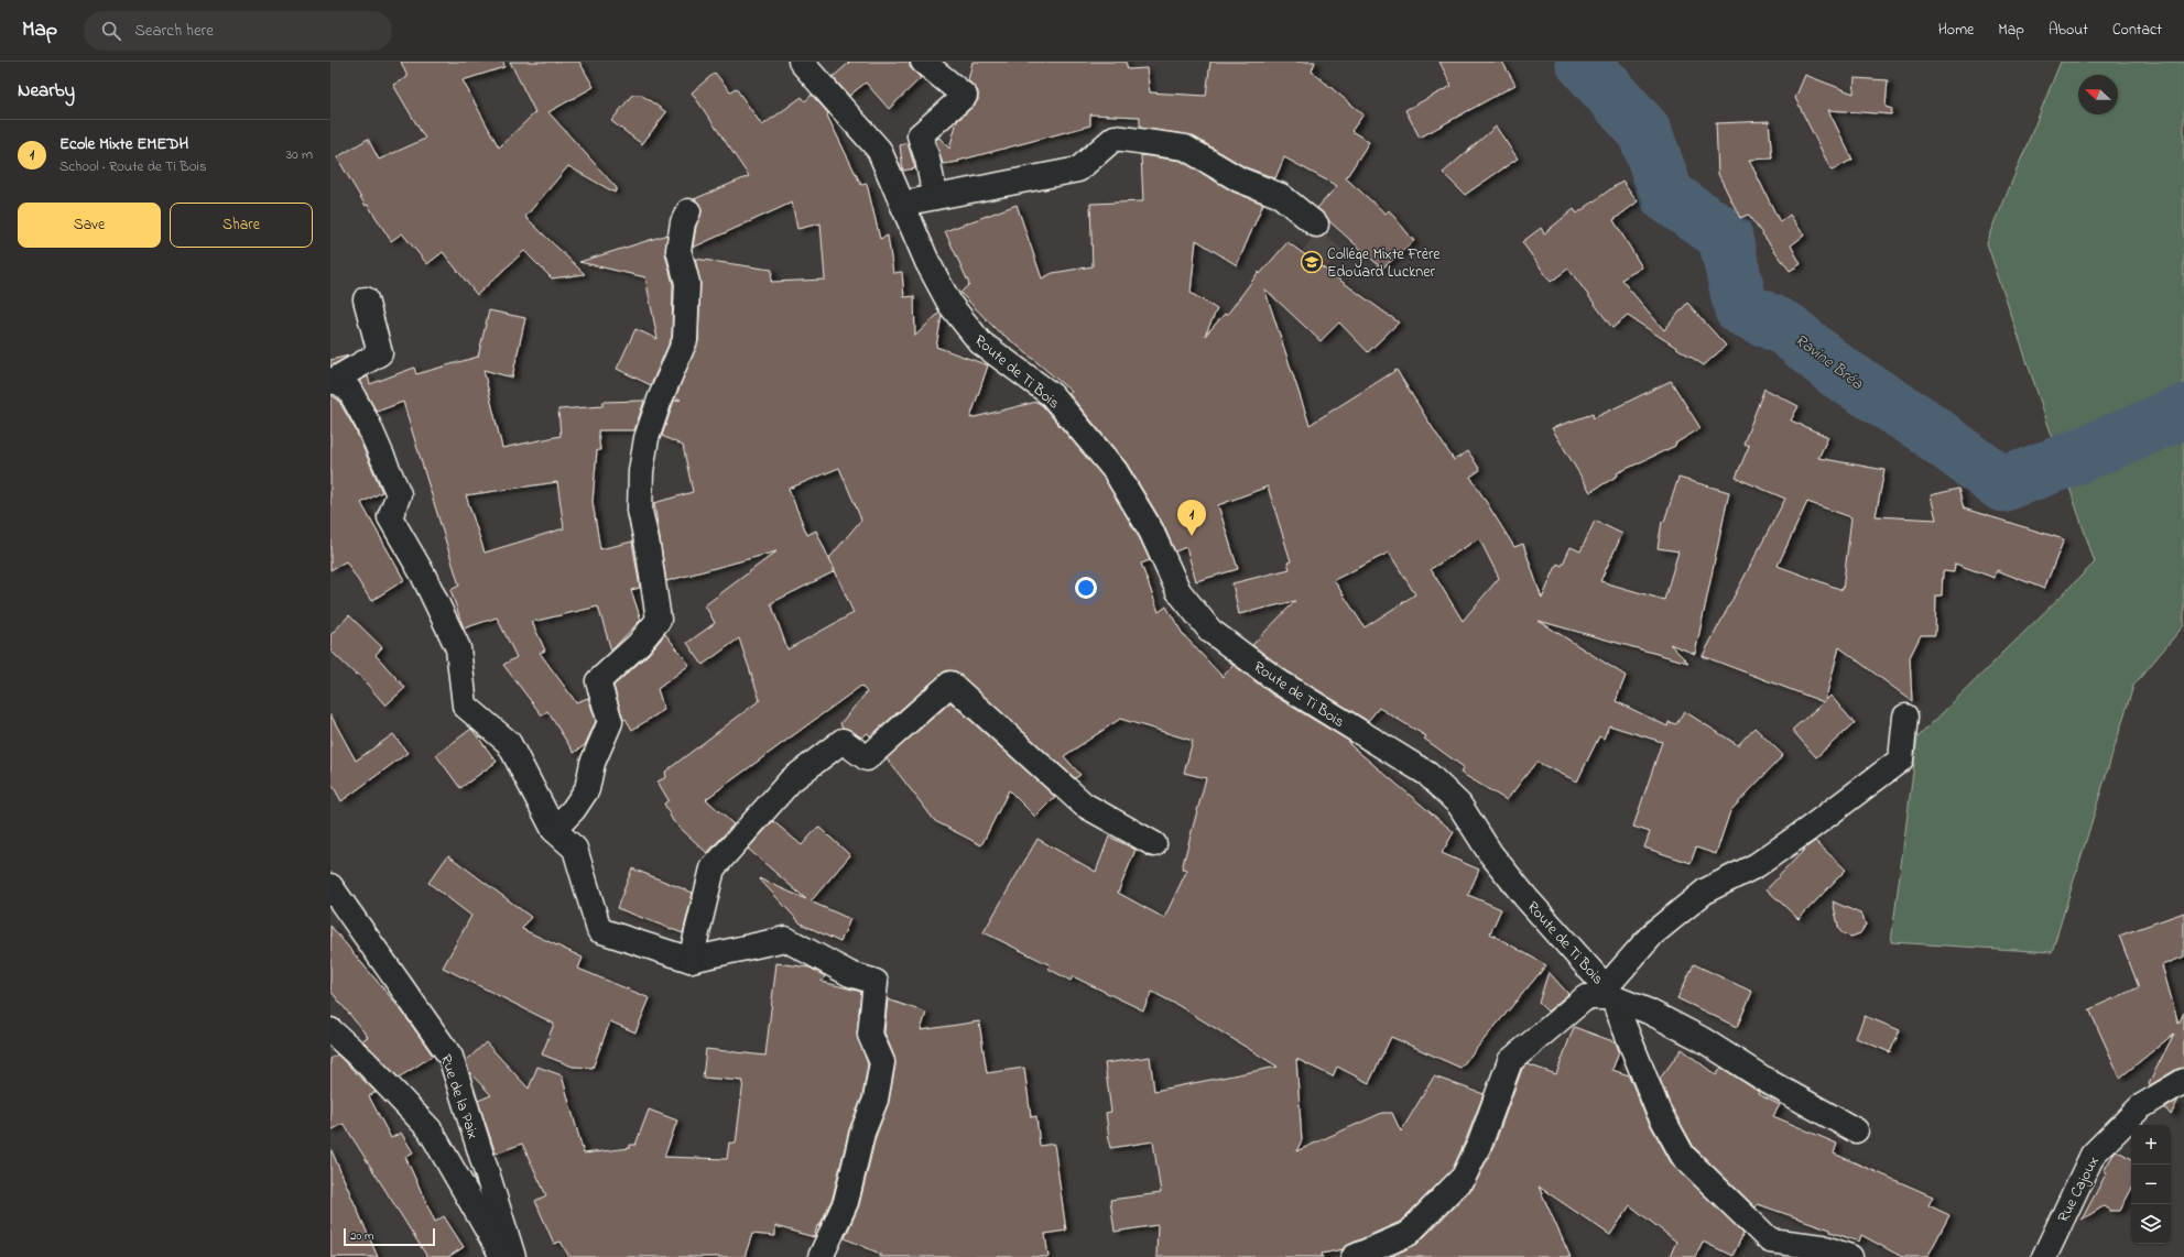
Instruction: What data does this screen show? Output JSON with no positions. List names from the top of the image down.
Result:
{
  "streets": {
    "street": ["Route de Ti Bois", "Rue de la Paix", "Rue Cajoux"]
  },
  "water": ["Ravine Bréa"],
  "places": {
    "school or university": ["Collége Mixte Frère Edouard Luckner"]
  },
  "scale_bar": "20 m",
  "north": "left",
  "page": {
    "header": "Map",
    "search": "Search here",
    "nav": [
      "Home",
      "Map",
      "About",
      "Contact"
    ],
    "heading": "Nearby",
    "list": [
      {
        "mark": "1",
        "name": "Ecole Mixte EMEDH",
        "note": "School · Route de Ti Bois",
        "value": "30 m"
      }
    ],
    "buttons": ["Save", "Share"],
    "pins": "1",
    "map_buttons": ["+", "−"],
    "scale": "20 m"
  }
}
